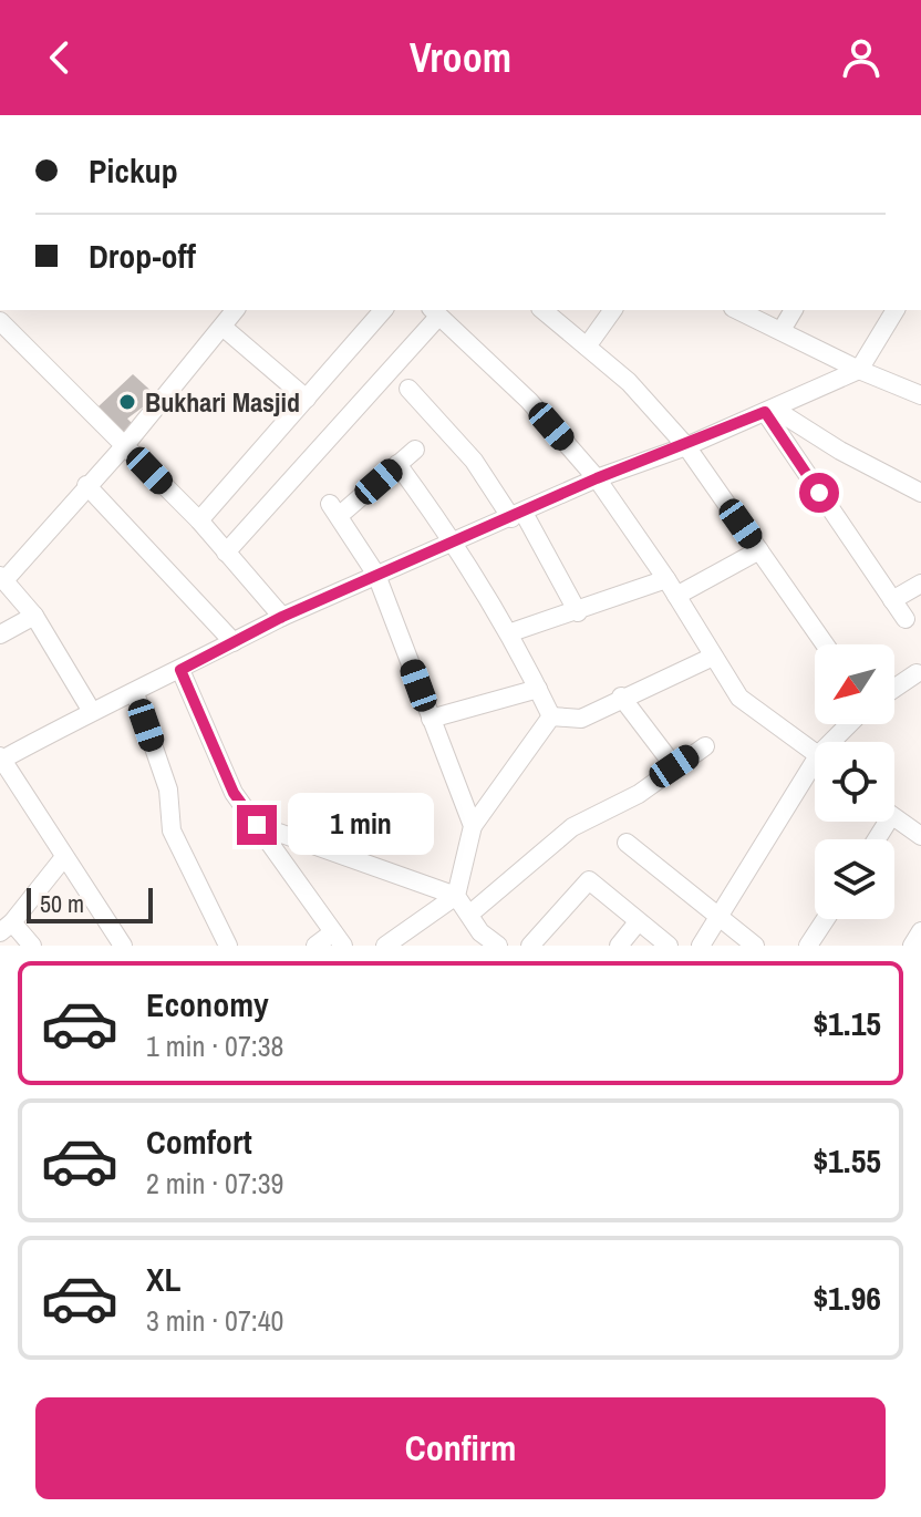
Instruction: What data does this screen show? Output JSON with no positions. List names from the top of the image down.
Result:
{
  "places": ["Bukhari Masjid"],
  "scale_bar": "50 m",
  "north": "bottom left",
  "page": {
    "header": "Vroom",
    "banner": ["Pickup", "Drop-off"],
    "bubble": "1 min",
    "scale": "50 m",
    "list": [
      {
        "name": "Economy",
        "note": "1 min · 07:38",
        "value": "$1.15"
      },
      {
        "name": "Comfort",
        "note": "2 min · 07:39",
        "value": "$1.55"
      },
      {
        "name": "XL",
        "note": "3 min · 07:40",
        "value": "$1.96"
      }
    ],
    "buttons": "Confirm"
  }
}
